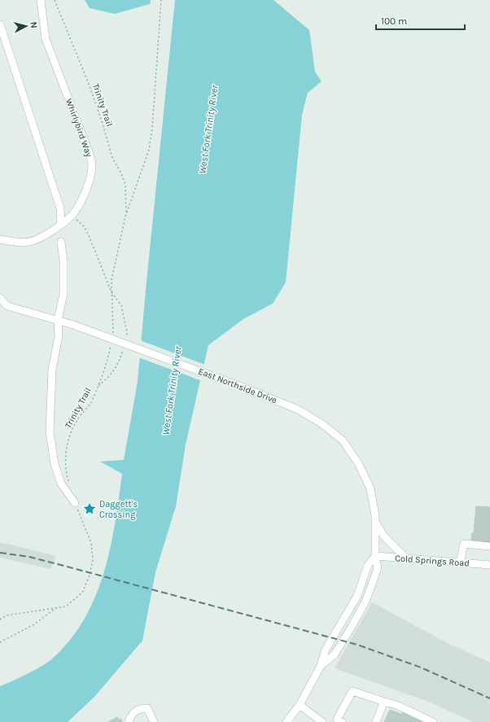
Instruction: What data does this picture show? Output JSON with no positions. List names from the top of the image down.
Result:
{
  "streets": {
    "street": ["Whirlybird Way", "East Northside Drive", "Cold Springs Road"],
    "path": ["Trinity Trail"]
  },
  "crossings": [
    ["East Northside Drive", "Cold Springs Road"]
  ],
  "water": ["West Fork Trinity River"],
  "places": {
    "place": ["Daggett's Crossing"]
  },
  "scale_bar": "100 m",
  "north": "right"
}
